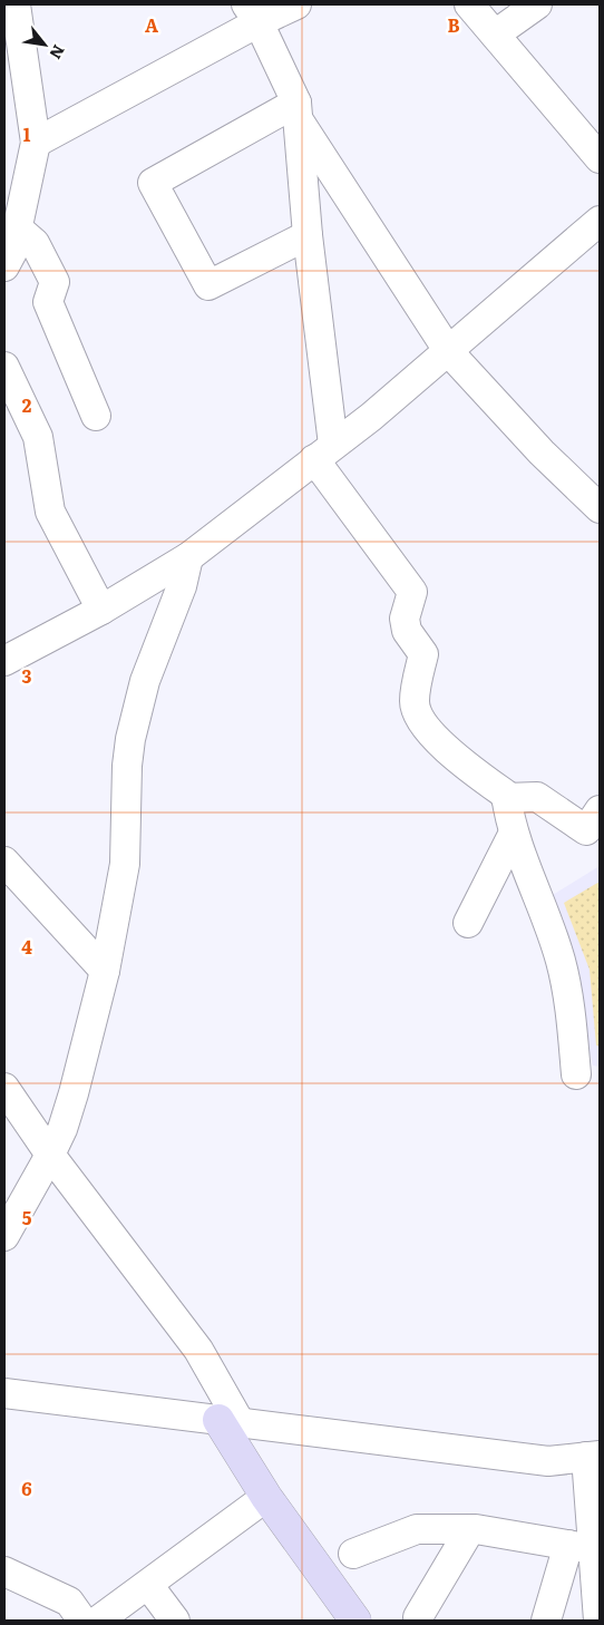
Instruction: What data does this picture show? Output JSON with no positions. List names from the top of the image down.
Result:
{
  "north": "bottom right",
  "grid": {
    "columns": ["A", "B"],
    "rows": [
      "1",
      "2",
      "3",
      "4",
      "5",
      "6"
    ]
  }
}
